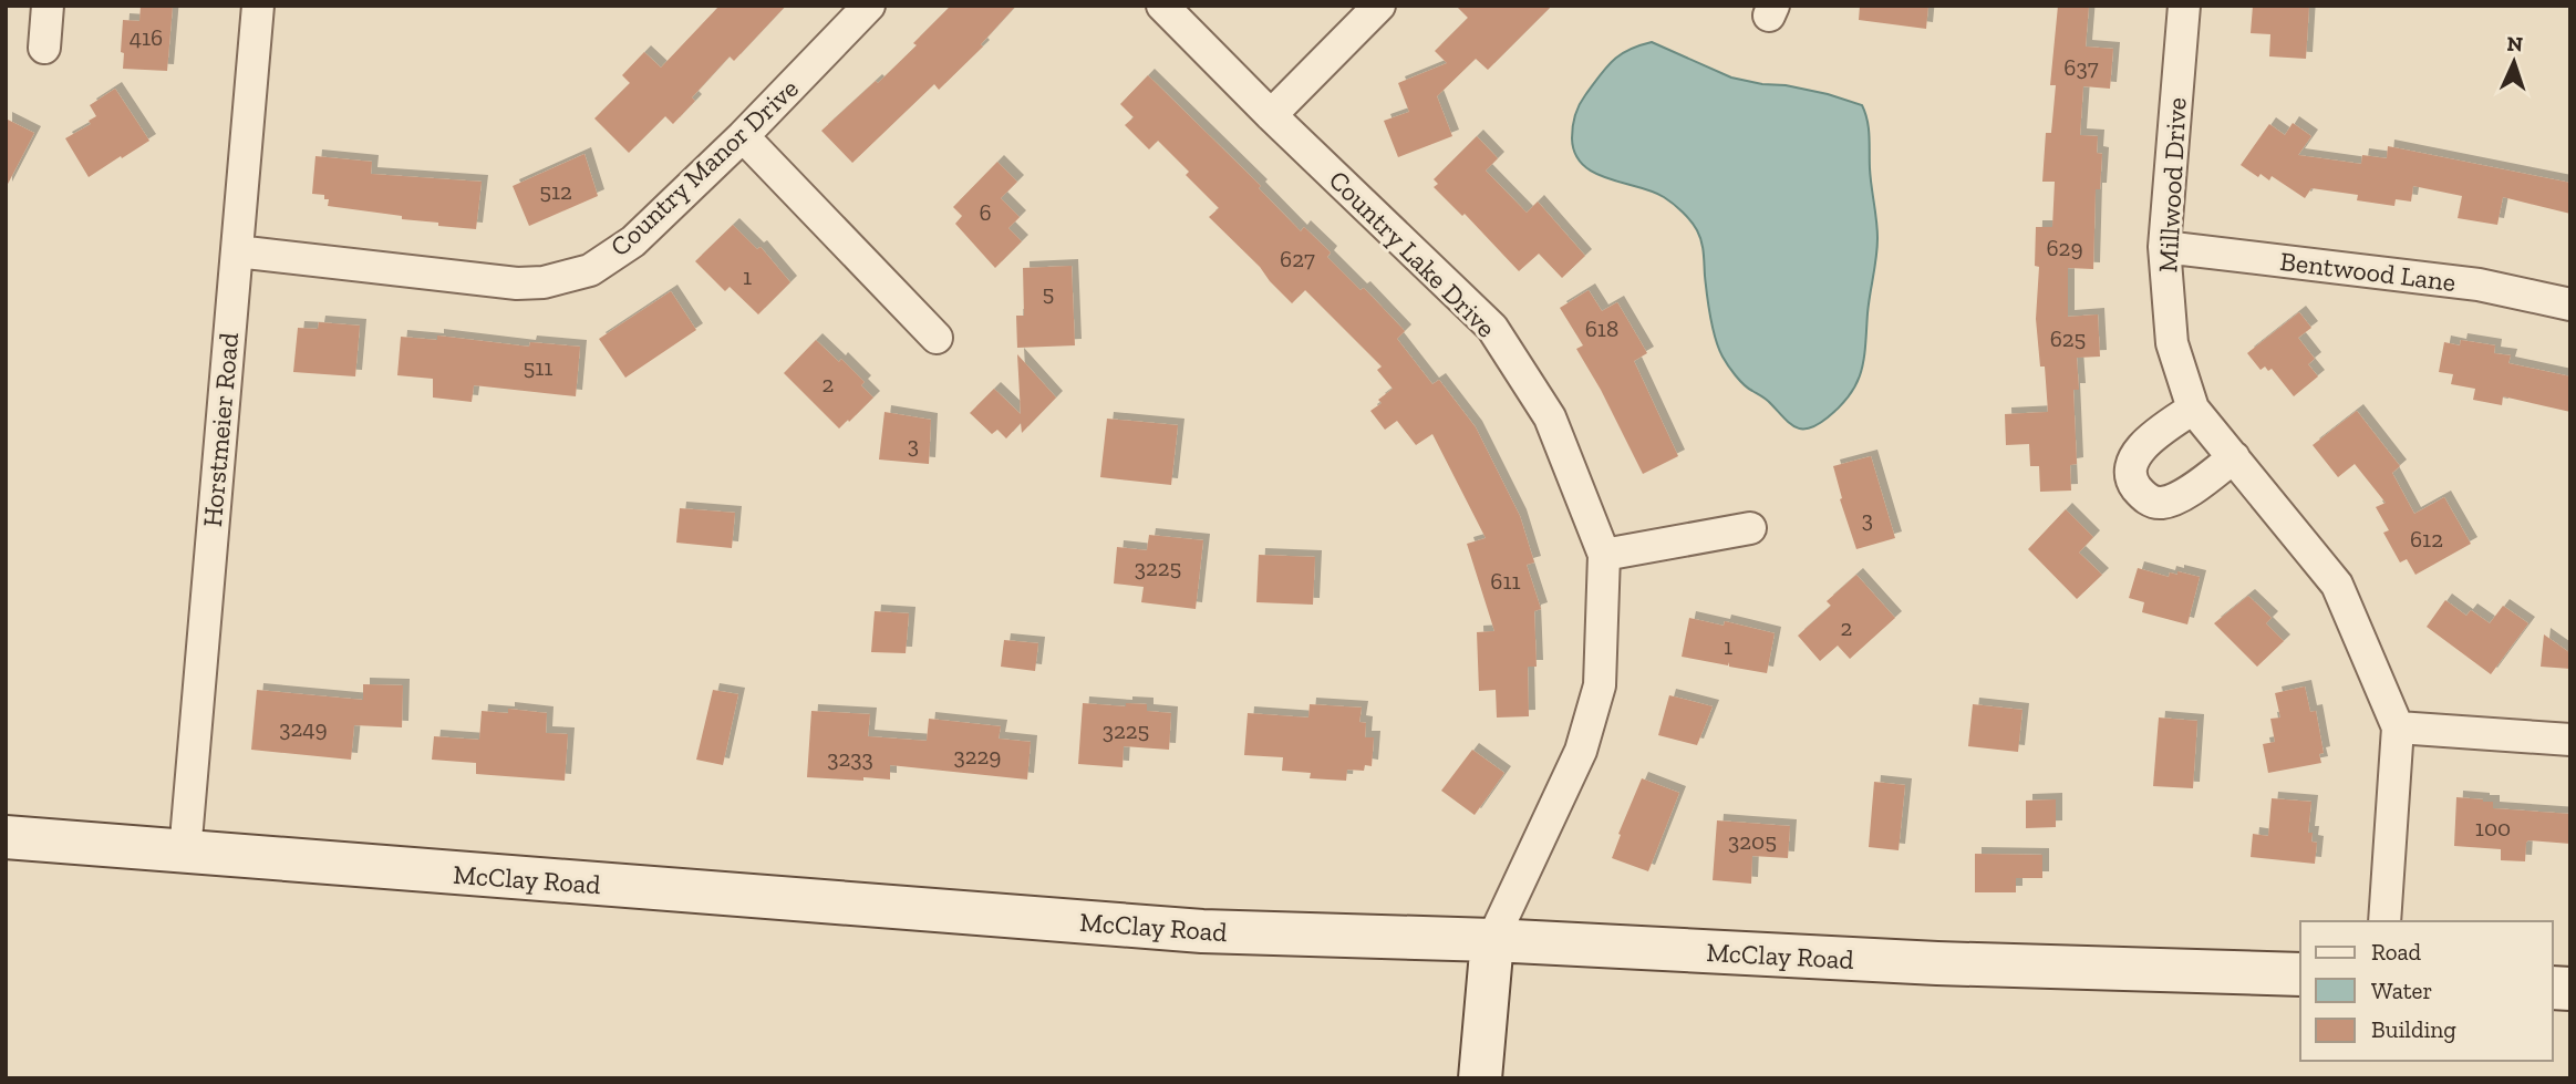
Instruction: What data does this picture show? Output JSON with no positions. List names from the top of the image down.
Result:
{
  "streets": {
    "main road": ["McClay Road"],
    "street": [
      "Country Manor Drive",
      "Millwood Drive",
      "Country Lake Drive",
      "Bentwood Lane",
      "Horstmeier Road"
    ]
  },
  "crossings": [
    ["Country Manor Drive", "Horstmeier Road"],
    ["Millwood Drive", "Bentwood Lane"],
    ["Country Lake Drive", "McClay Road"],
    ["Horstmeier Road", "McClay Road"]
  ],
  "house_numbers": [
    "416",
    "637",
    "512",
    "6",
    "629",
    "627",
    "1",
    "5",
    "618",
    "625",
    "511",
    "2",
    "3",
    "3",
    "612",
    "3225",
    "611",
    "2",
    "1",
    "3249",
    "3225",
    "3229",
    "3233",
    "100",
    "3205"
  ],
  "legend": ["Road", "Water", "Building"],
  "north": "top"
}
